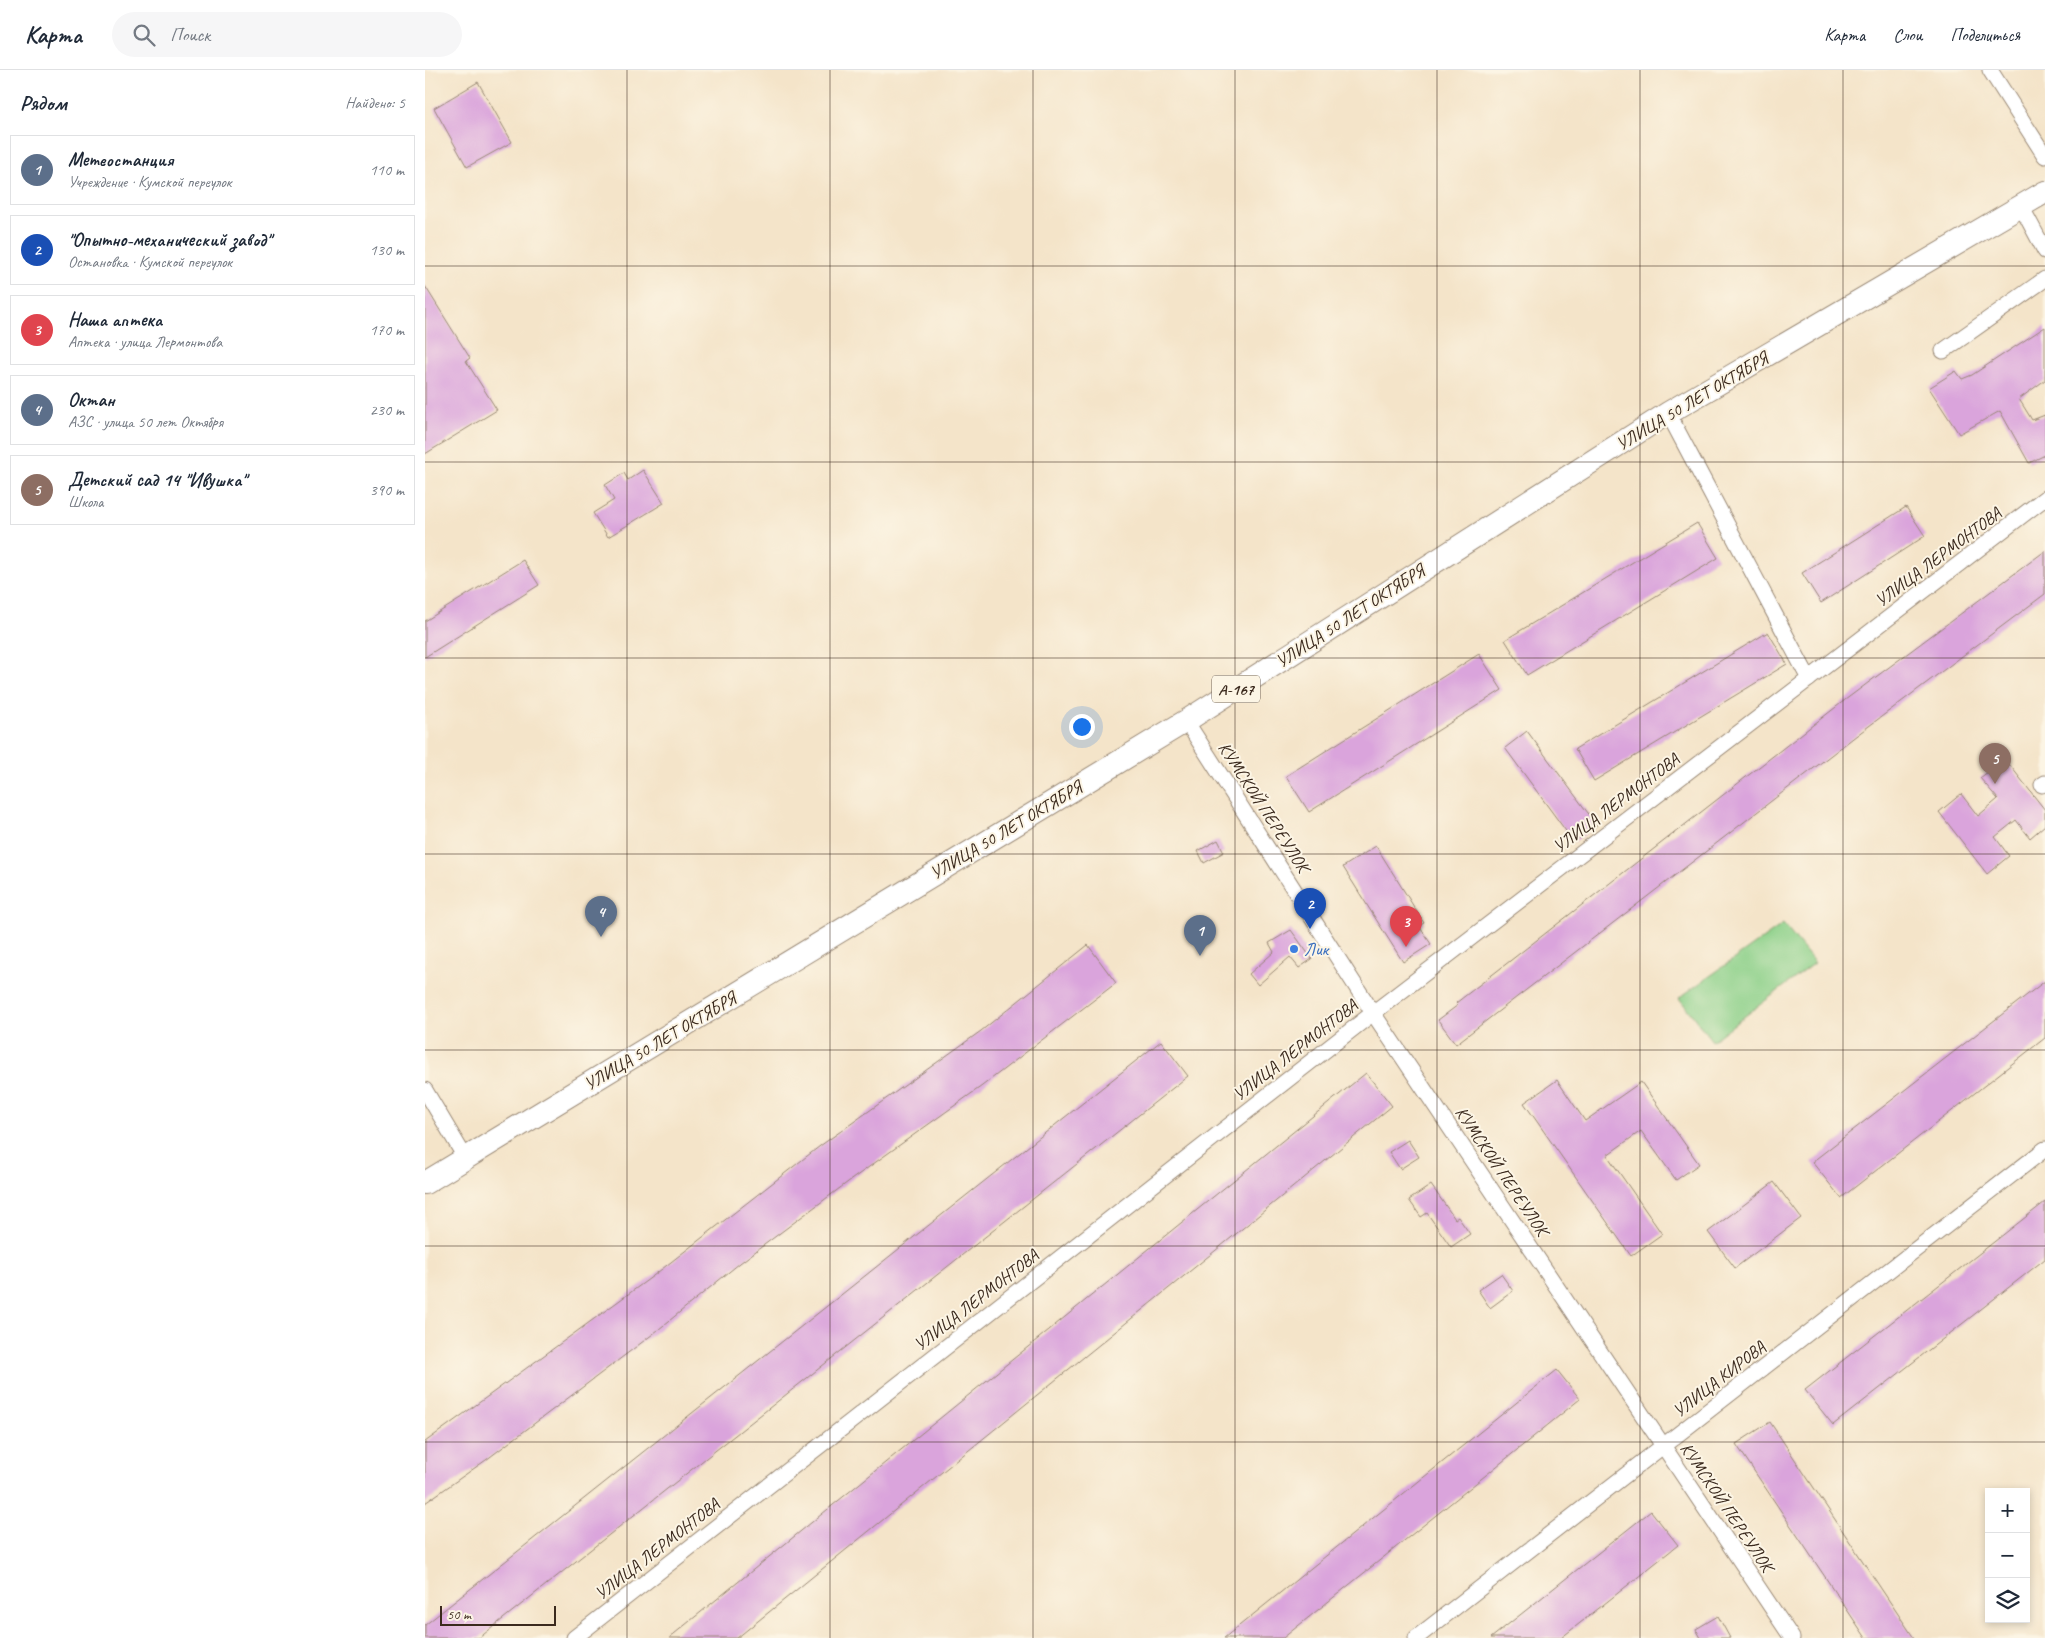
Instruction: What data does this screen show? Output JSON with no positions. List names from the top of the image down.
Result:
{
  "streets": {
    "highway": ["УЛИЦА 50 ЛЕТ ОКТЯБРЯ", "А-167"],
    "street": ["УЛИЦА ЛЕРМОНТОВА", "КУМСКОЙ ПЕРЕУЛОК", "УЛИЦА КИРОВА"]
  },
  "crossings": [
    ["УЛИЦА 50 ЛЕТ ОКТЯБРЯ", "КУМСКОЙ ПЕРЕУЛОК"],
    ["УЛИЦА ЛЕРМОНТОВА", "КУМСКОЙ ПЕРЕУЛОК"],
    ["КУМСКОЙ ПЕРЕУЛОК", "УЛИЦА КИРОВА"]
  ],
  "places": ["Лик"],
  "scale_bar": "50 m",
  "page": {
    "header": "Карта",
    "search": "Поиск",
    "nav": ["Карта", "Слои", "Поделиться"],
    "heading": ["Рядом", "Найдено: 5"],
    "list": [
      {
        "mark": "1",
        "name": "Метеостанция",
        "note": "Учреждение · Кумской переулок",
        "value": "110 m"
      },
      {
        "mark": "2",
        "name": "\"Опытно-механический завод\"",
        "note": "Остановка · Кумской переулок",
        "value": "130 m"
      },
      {
        "mark": "3",
        "name": "Наша аптека",
        "note": "Аптека · улица Лермонтова",
        "value": "170 m"
      },
      {
        "mark": "4",
        "name": "Октан",
        "note": "АЗС · улица 50 лет Октября",
        "value": "230 m"
      },
      {
        "mark": "5",
        "name": "Детский сад 14 \"Ивушка\"",
        "note": "Школа",
        "value": "390 m"
      }
    ],
    "pins": [
      "5",
      "2",
      "4",
      "3",
      "1"
    ],
    "map_buttons": ["+", "−"],
    "scale": "50 m"
  }
}
